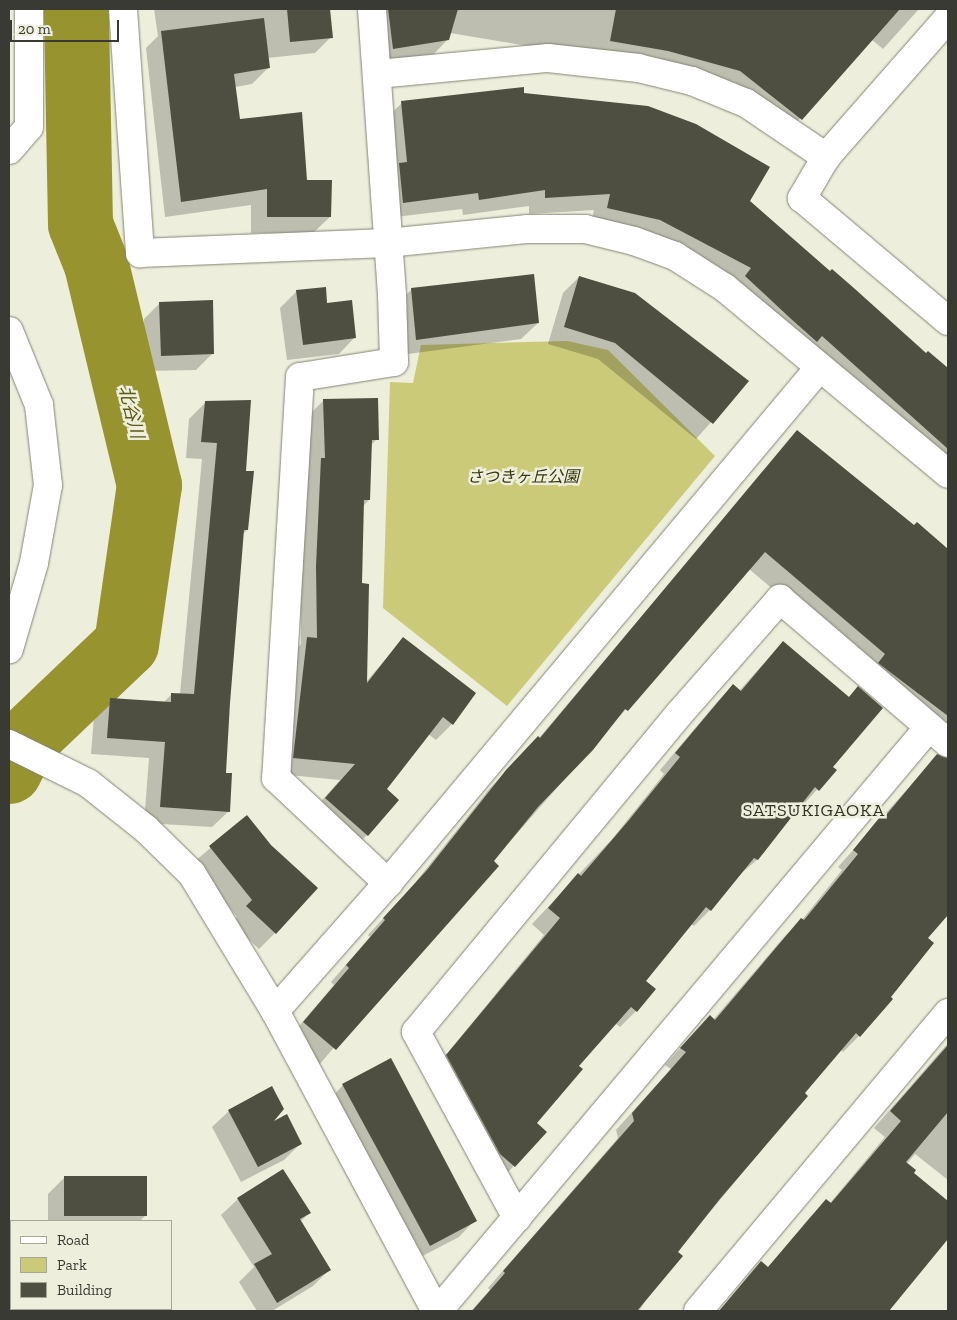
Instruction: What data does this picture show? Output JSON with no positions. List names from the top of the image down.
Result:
{
  "districts": ["SATSUKIGAOKA"],
  "water": ["北谷川"],
  "parks": ["さつきヶ丘公園"],
  "legend": ["Road", "Park", "Building"],
  "scale_bar": "20 m"
}
